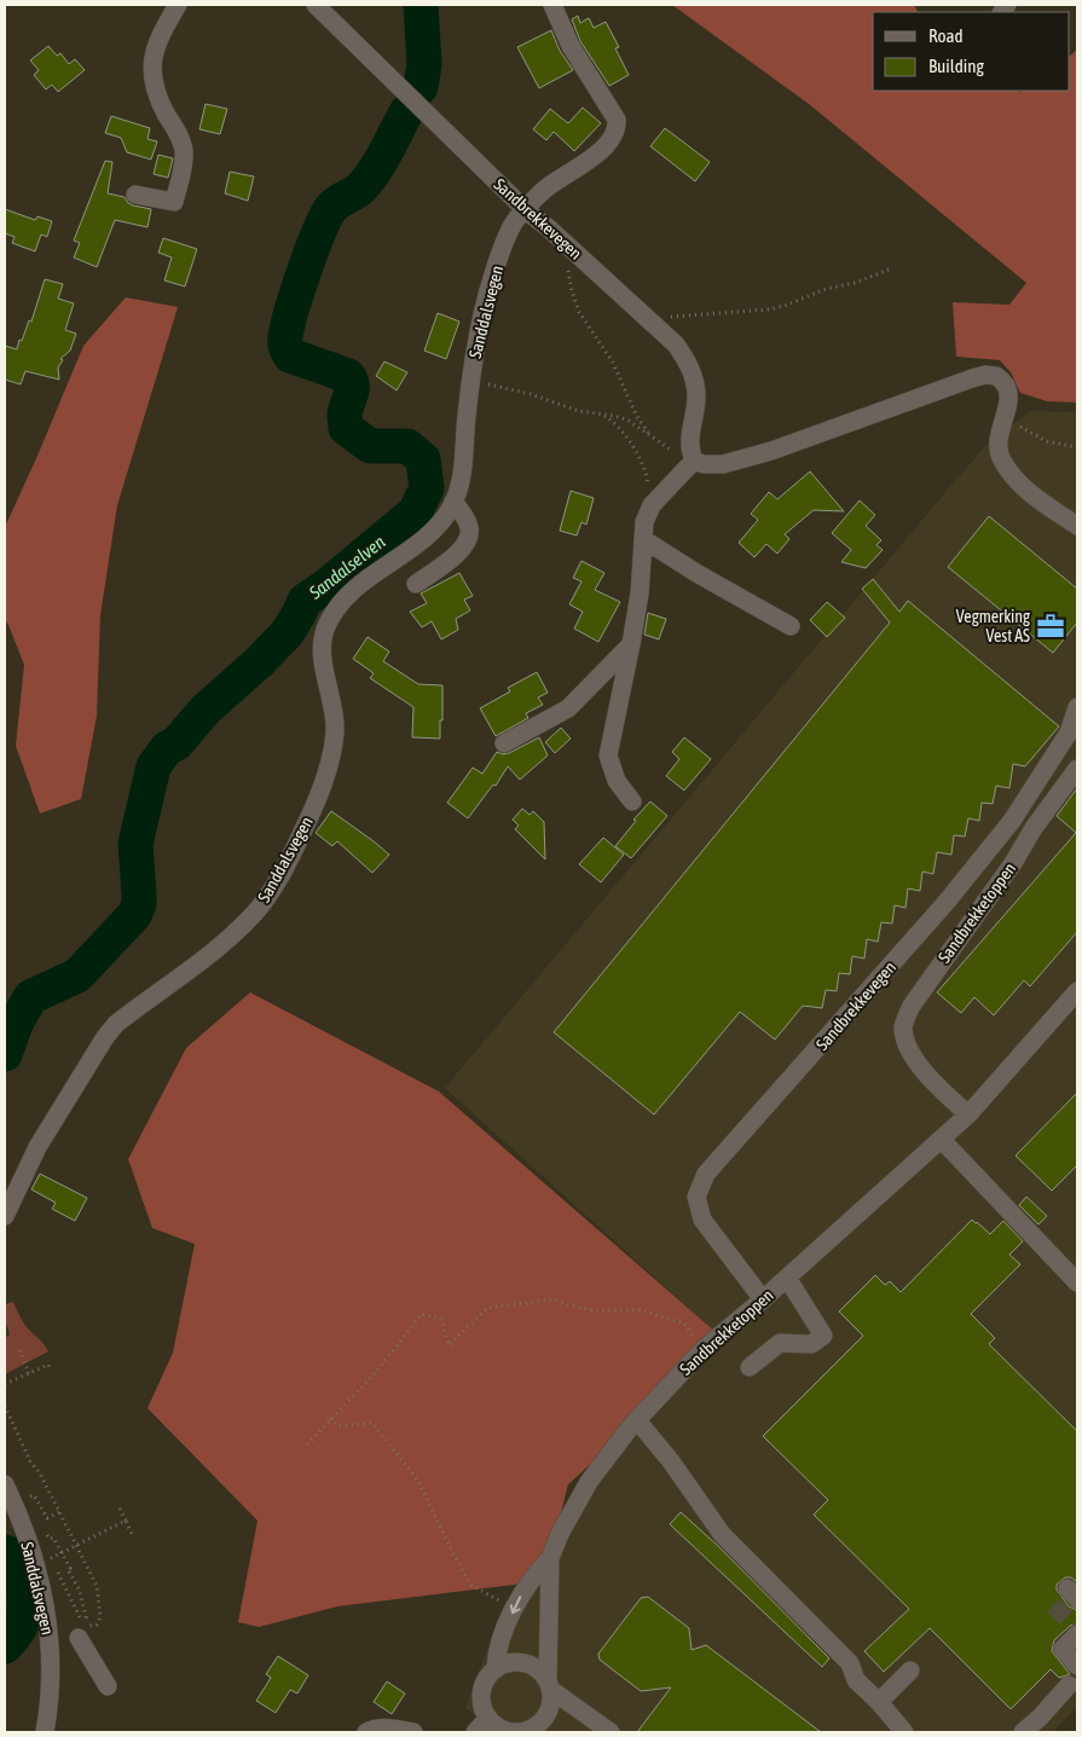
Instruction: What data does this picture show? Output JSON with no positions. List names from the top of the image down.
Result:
{
  "streets": {
    "street": ["Sandbrekkevegen", "Sanddalsvegen", "Sandbrekketoppen"]
  },
  "crossings": [
    ["Sandbrekkevegen", "Sanddalsvegen"],
    ["Sandbrekkevegen", "Sandbrekketoppen"]
  ],
  "water": ["Sandalselven"],
  "places": {
    "office": ["Vegmerking Vest AS"]
  },
  "legend": ["Road", "Building"]
}
